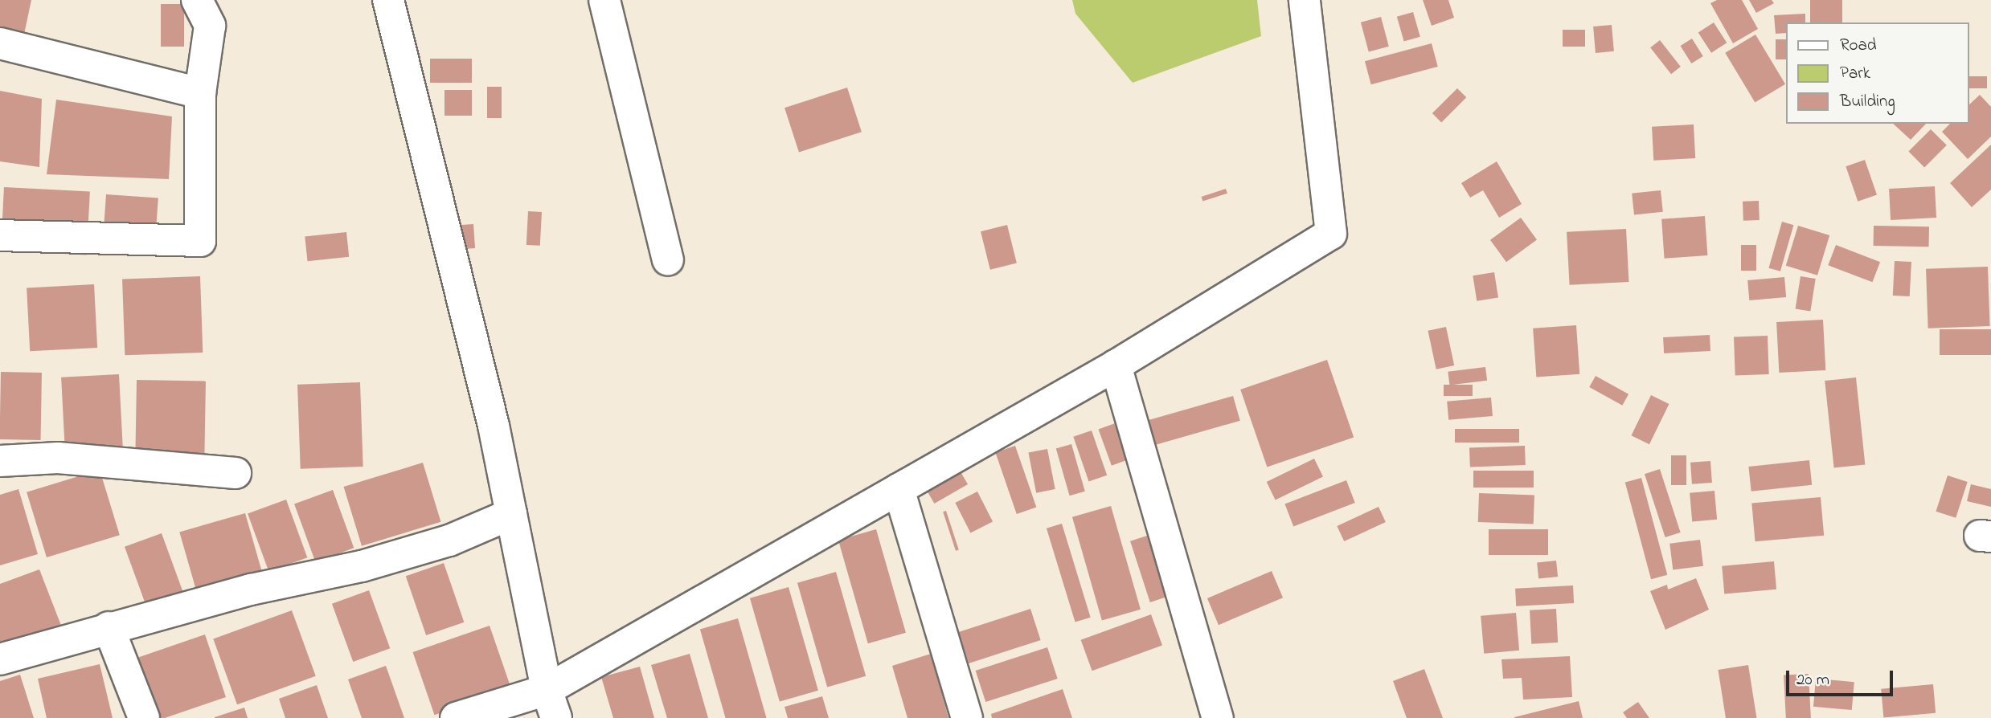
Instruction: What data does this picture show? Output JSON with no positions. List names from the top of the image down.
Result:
{
  "legend": ["Road", "Park", "Building"],
  "scale_bar": "20 m"
}
